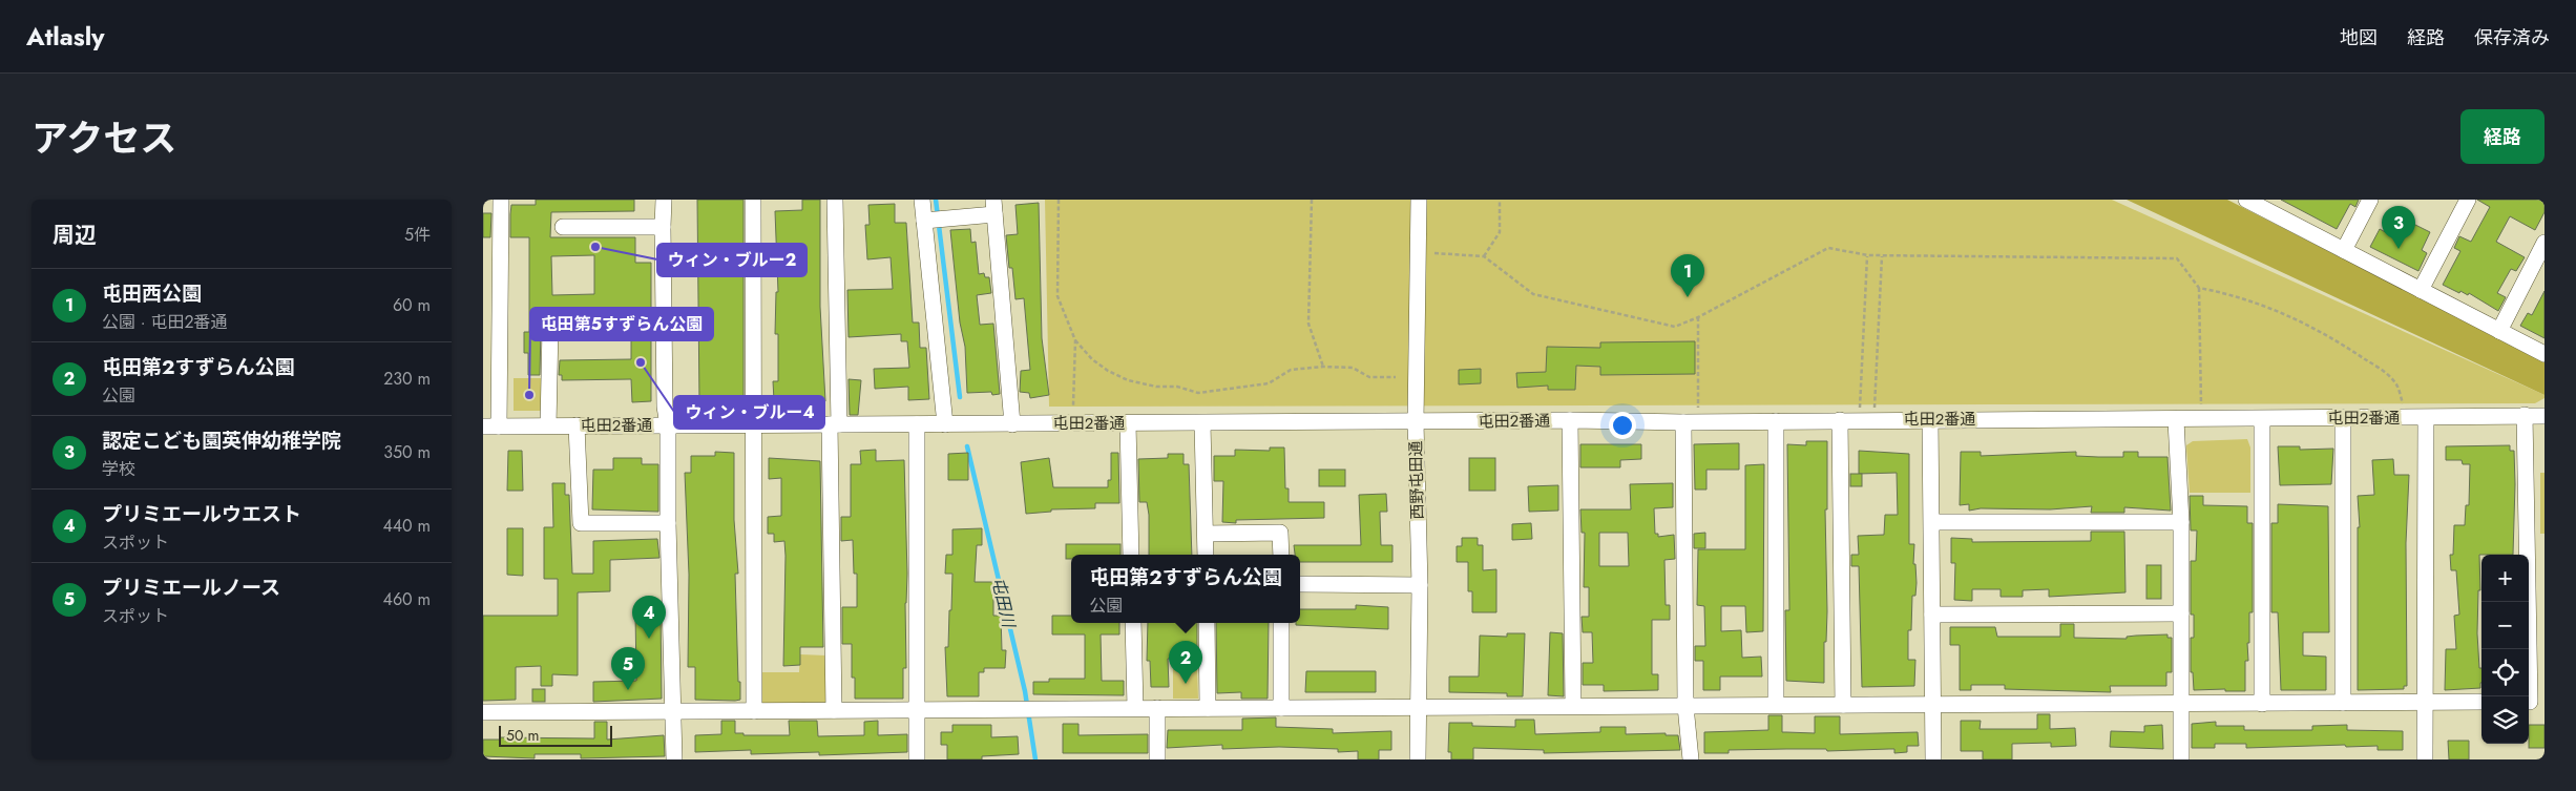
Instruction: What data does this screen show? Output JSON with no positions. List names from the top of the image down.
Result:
{
  "streets": {
    "street": ["屯田2番通", "西野屯田通"]
  },
  "crossings": [
    ["屯田2番通", "西野屯田通"]
  ],
  "water": ["屯田川"],
  "places": ["ウィン・ブルー2", "ウィン・ブルー4", "屯田第5すずらん公園"],
  "scale_bar": "50 m",
  "page": {
    "header": "Atlasly",
    "nav": ["地図", "経路", "保存済み"],
    "title": "アクセス",
    "buttons": "経路",
    "heading": ["周辺", "5件"],
    "pins": [
      "3",
      "1",
      "4",
      "2",
      "5"
    ],
    "list": [
      {
        "mark": "1",
        "name": "屯田西公園",
        "note": "公園 · 屯田2番通",
        "value": "60 m"
      },
      {
        "mark": "2",
        "name": "屯田第2すずらん公園",
        "note": "公園",
        "value": "230 m"
      },
      {
        "mark": "3",
        "name": "認定こども園英伸幼稚学院",
        "note": "学校",
        "value": "350 m"
      },
      {
        "mark": "4",
        "name": "プリミエールウエスト",
        "note": "スポット",
        "value": "440 m"
      },
      {
        "mark": "5",
        "name": "プリミエールノース",
        "note": "スポット",
        "value": "460 m"
      }
    ],
    "map_buttons": ["+", "−"],
    "popup": ["屯田第2すずらん公園", "公園"],
    "scale": "50 m"
  }
}
